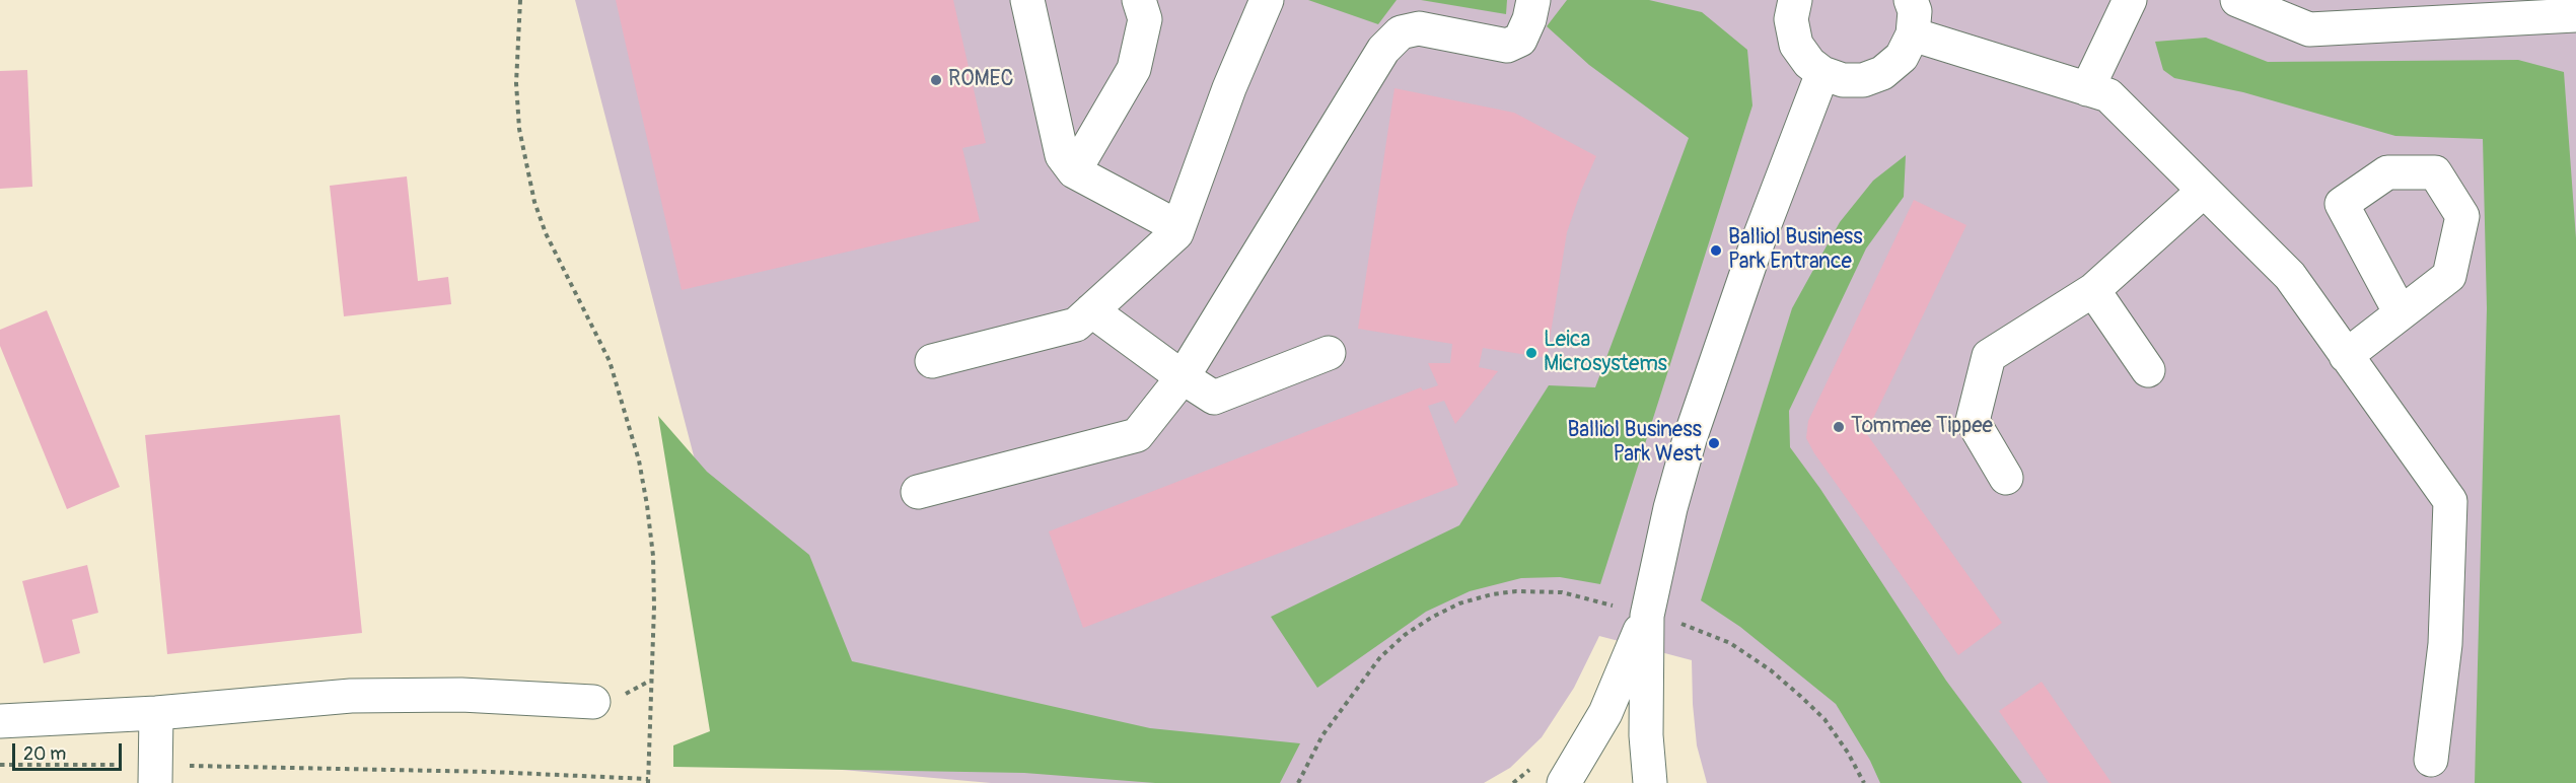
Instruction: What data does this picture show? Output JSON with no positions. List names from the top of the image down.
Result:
{
  "places": [
    "ROMEC",
    "Balliol Business Park Entrance",
    "Leica Microsystems",
    "Tommee Tippee",
    "Balliol Business Park West"
  ],
  "scale_bar": "20 m"
}
